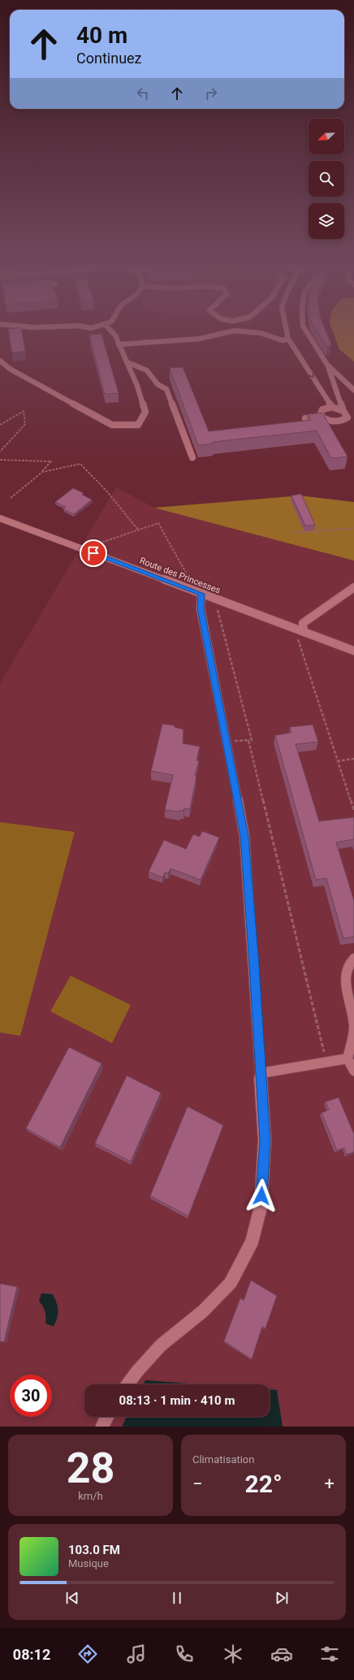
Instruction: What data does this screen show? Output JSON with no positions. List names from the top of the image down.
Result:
{
  "streets": {
    "street": ["Route des Princesses"]
  },
  "north": "bottom left",
  "page": {
    "turn": ["40 m", "Continuez"],
    "limit": "30",
    "trip": "08:13 · 1 min · 410 m",
    "tile": [
      ["28", "km/h"],
      "Climatisation"
    ],
    "heat": ["−", "22°", "+"],
    "song": ["103.0 FM", "Musique"],
    "tabs": "08:12"
  }
}
